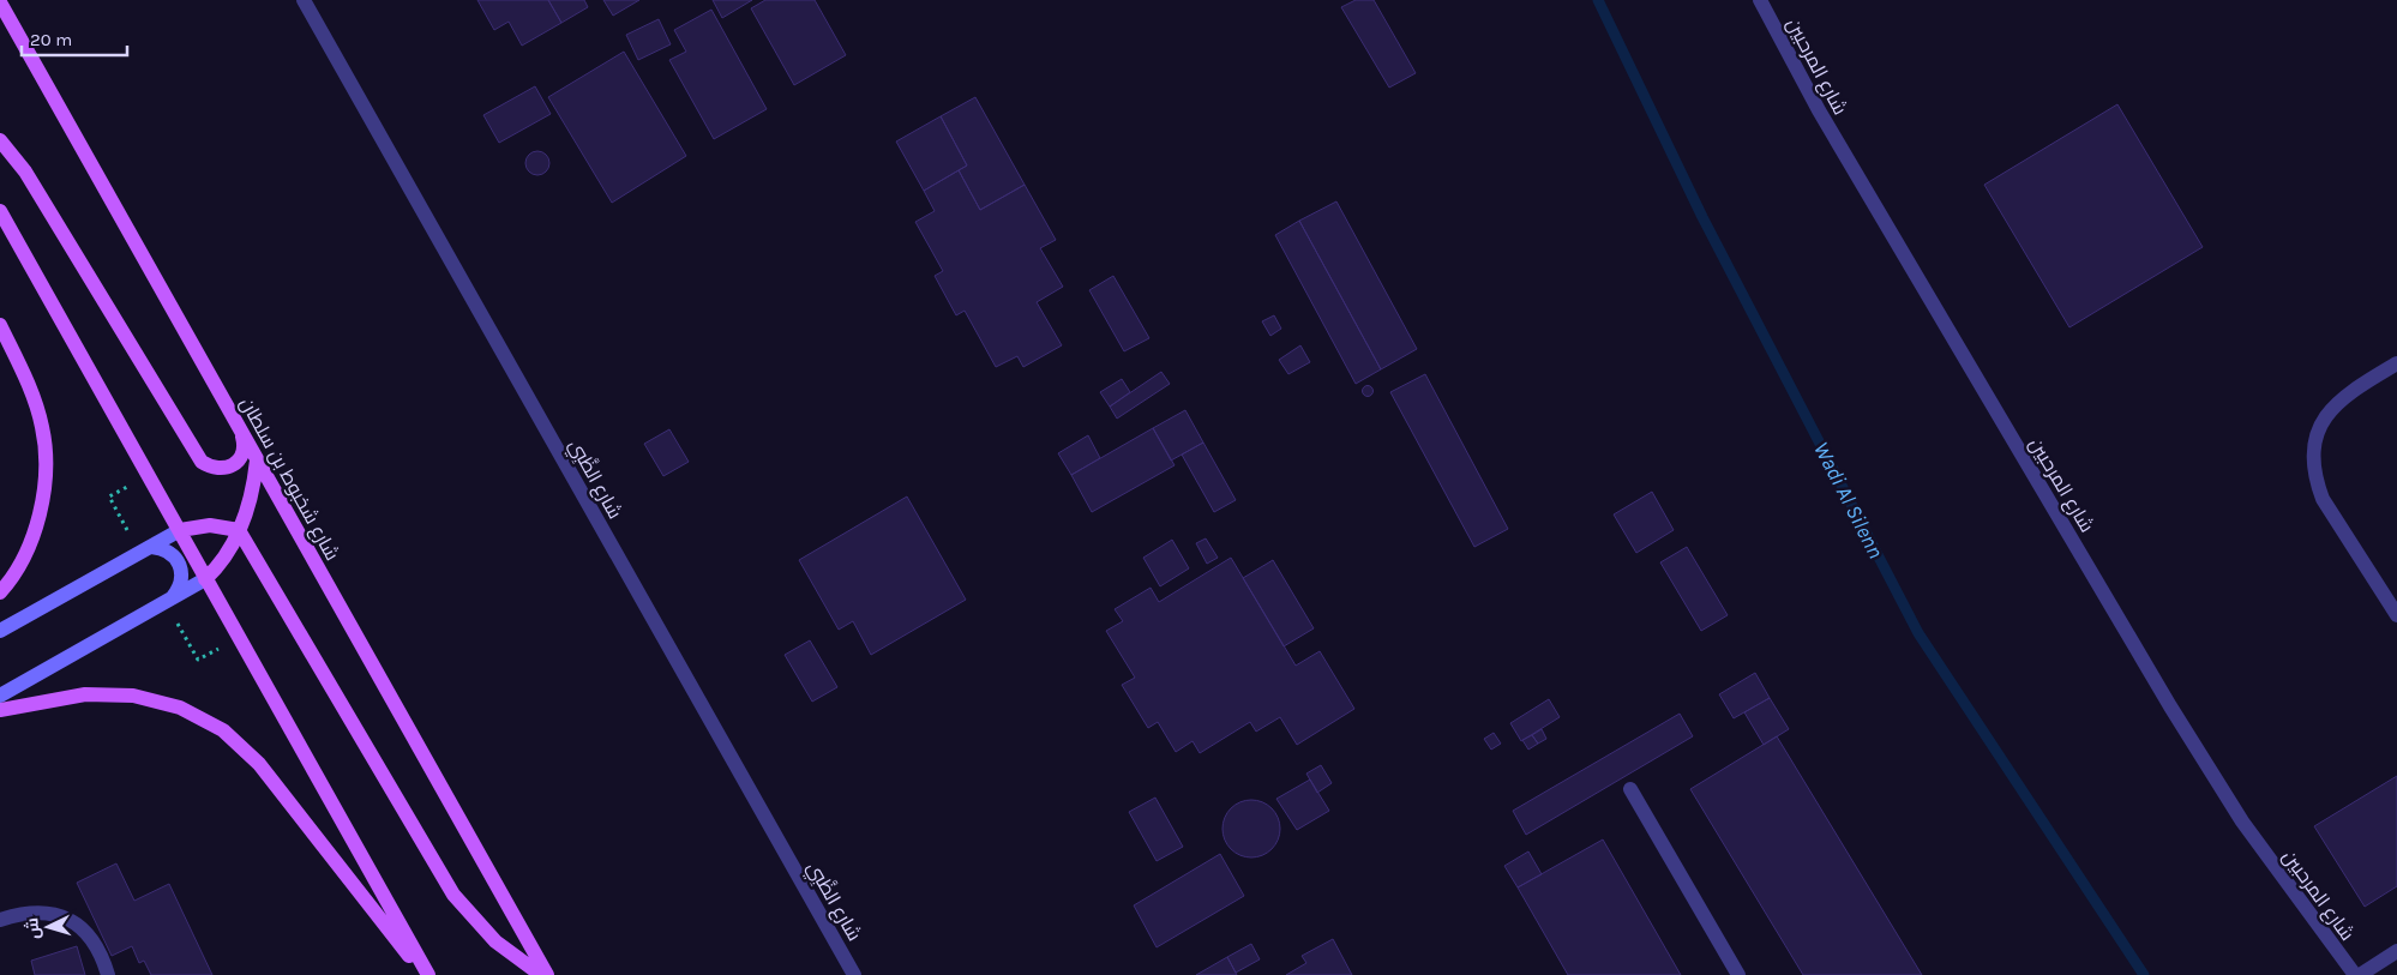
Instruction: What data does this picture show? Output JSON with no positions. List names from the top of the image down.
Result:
{
  "streets": {
    "main road": ["شارع شخبوط بن سلطان"],
    "street": ["شارع المرحبين", "شارع الظَّبِي"]
  },
  "water": ["Wadi Al Silenn"],
  "scale_bar": "20 m",
  "north": "left"
}
